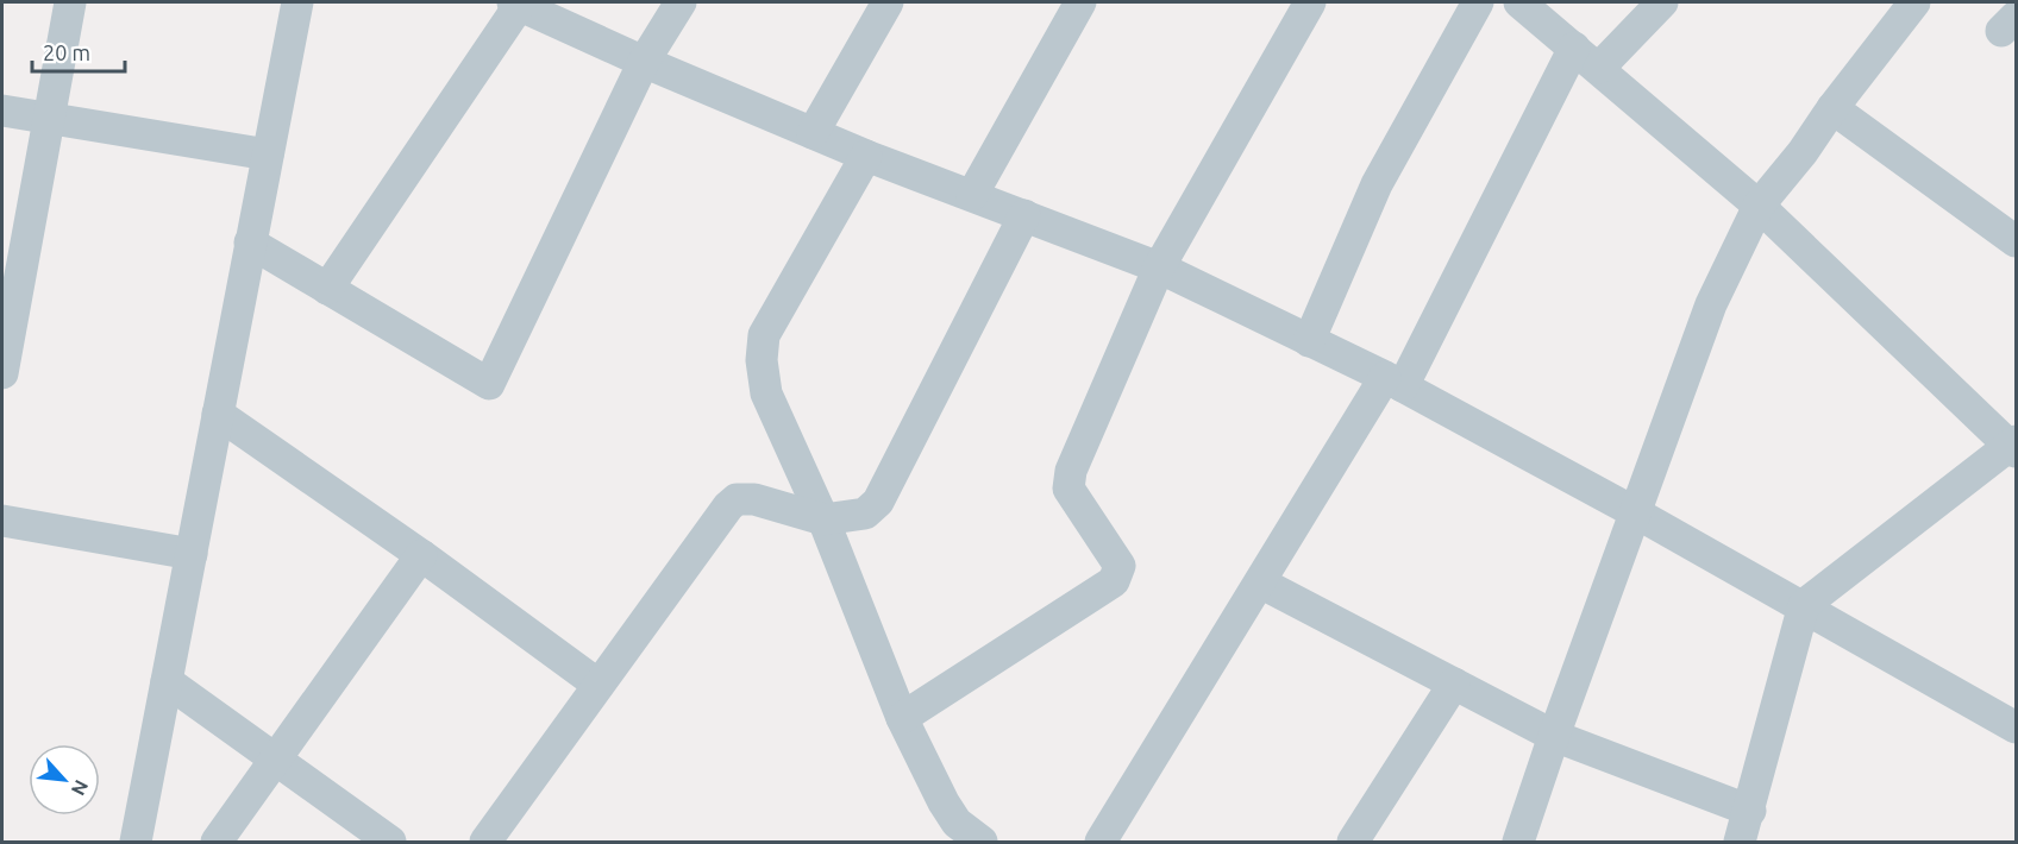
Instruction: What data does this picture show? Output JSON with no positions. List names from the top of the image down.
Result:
{
  "scale_bar": "20 m",
  "north": "bottom right"
}
